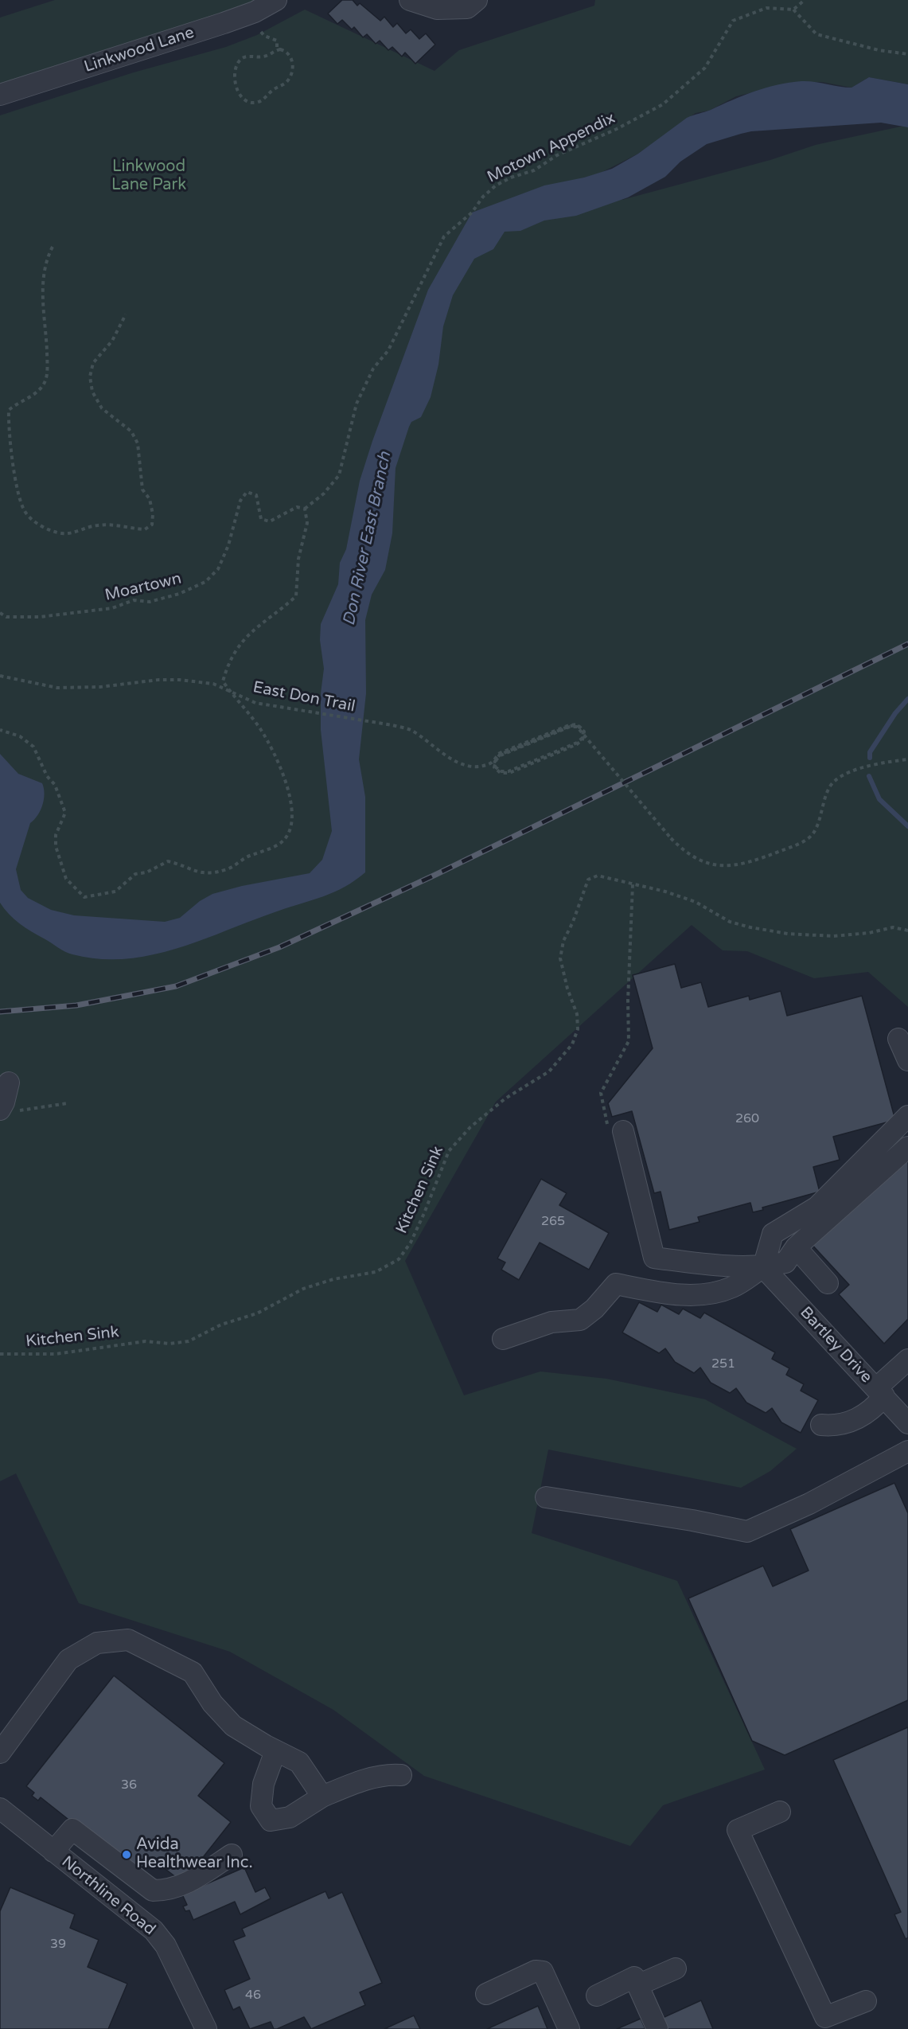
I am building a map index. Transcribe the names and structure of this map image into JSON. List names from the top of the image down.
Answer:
{
  "streets": {
    "street": ["Linkwood Lane", "Bartley Drive", "Northline Road"],
    "path": [
      "Motown Appendix",
      "Moartown",
      "East Don Trail",
      "Kitchen Sink"
    ]
  },
  "crossings": [
    ["Motown Appendix", "Moartown"]
  ],
  "water": ["Don River East Branch"],
  "parks": ["Linkwood Lane Park"],
  "places": ["Avida Healthwear Inc."],
  "house_numbers": [
    "260",
    "265",
    "251",
    "36",
    "39",
    "46"
  ]
}
